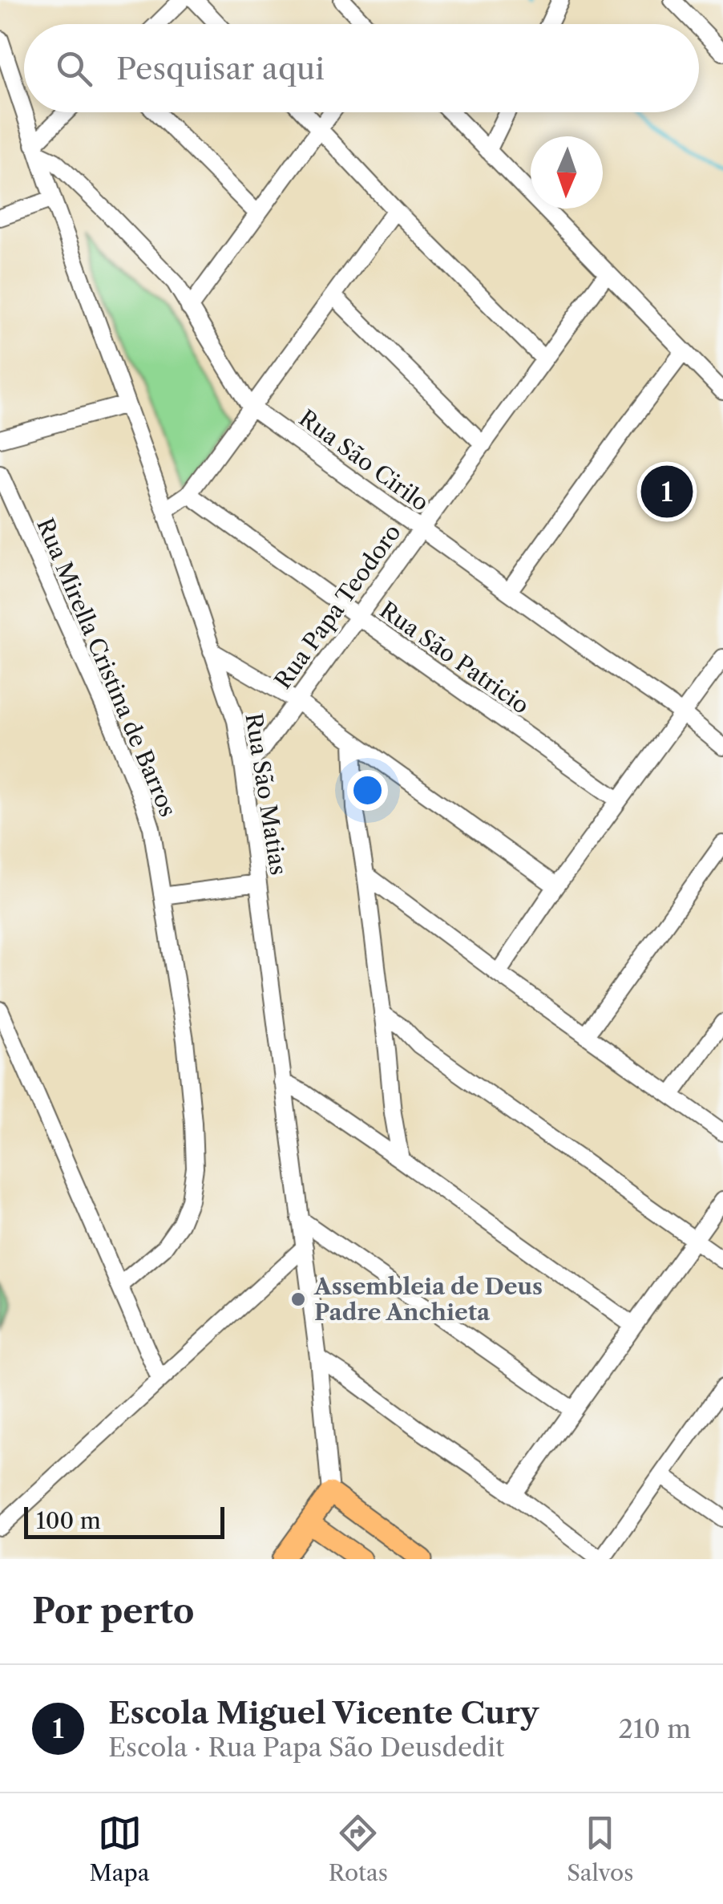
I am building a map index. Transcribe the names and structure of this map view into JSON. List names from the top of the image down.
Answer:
{
  "streets": {
    "street": [
      "Rua São Cirilo",
      "Rua Papa Teodoro",
      "Rua São Patricio",
      "Rua Mirella Cristina de Barros",
      "Rua São Matias"
    ]
  },
  "crossings": [
    ["Rua São Cirilo", "Rua Papa Teodoro"],
    ["Rua São Cirilo", "Rua São Matias"],
    ["Rua Papa Teodoro", "Rua São Patricio"],
    ["Rua Papa Teodoro", "Rua São Matias"]
  ],
  "places": ["Assembleia de Deus Padre Anchieta"],
  "scale_bar": "100 m",
  "north": "bottom",
  "page": {
    "search": "Pesquisar aqui",
    "pins": "1",
    "scale": "100 m",
    "heading": "Por perto",
    "list": [
      {
        "mark": "1",
        "name": "Escola Miguel Vicente Cury",
        "note": "Escola · Rua Papa São Deusdedit",
        "value": "210 m"
      }
    ],
    "nav": ["Mapa", "Rotas", "Salvos"]
  }
}
